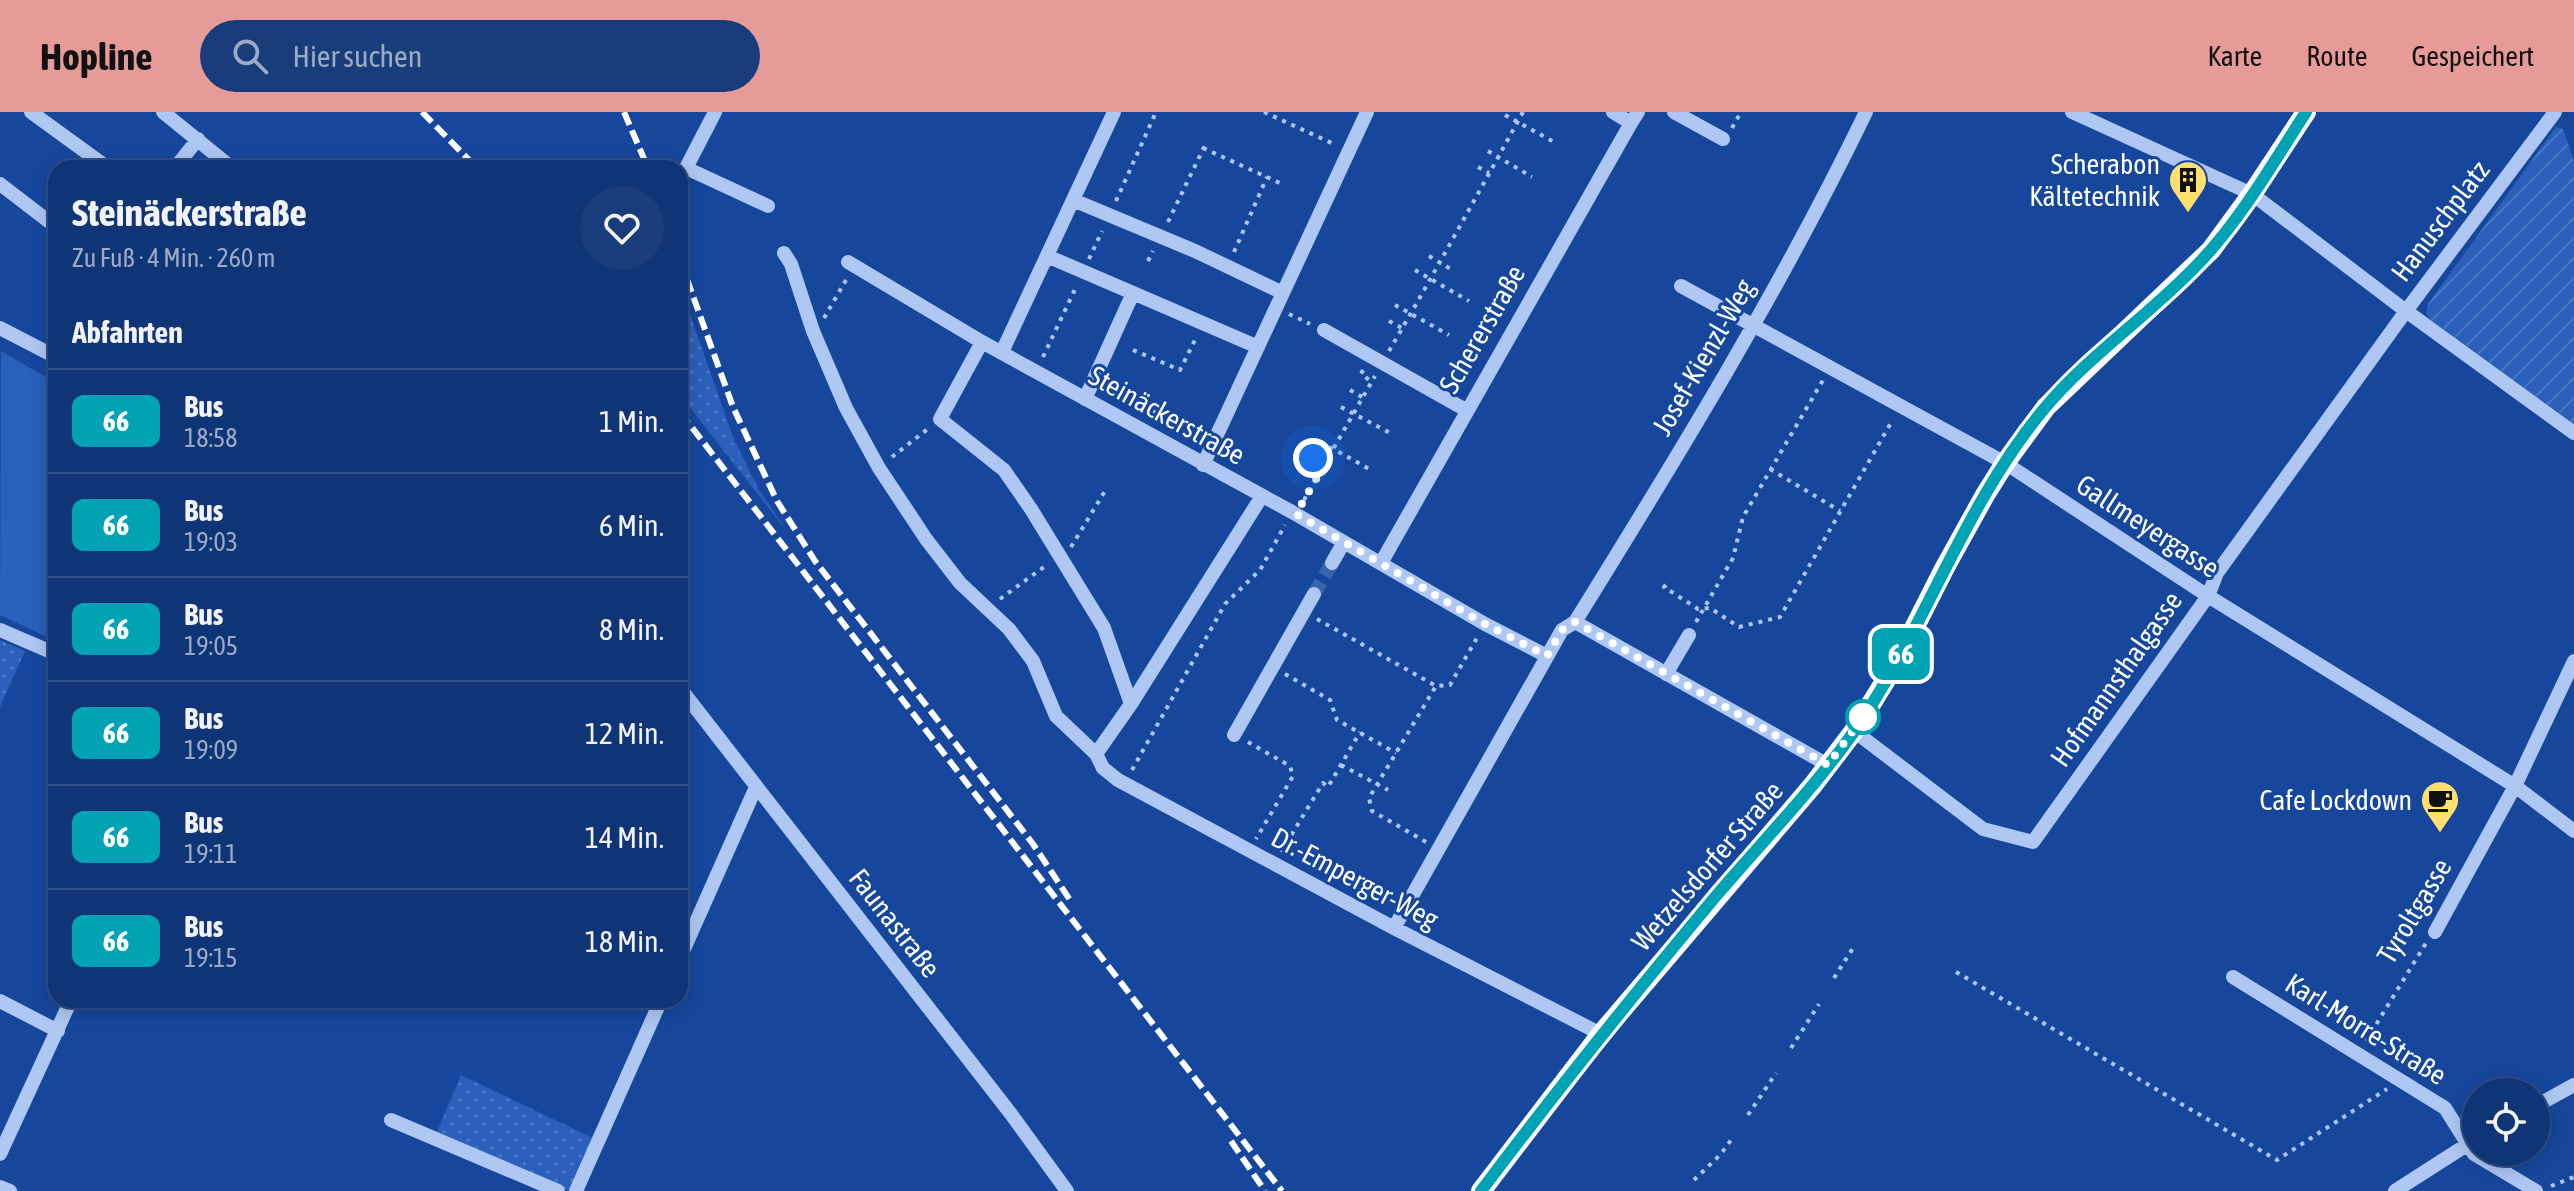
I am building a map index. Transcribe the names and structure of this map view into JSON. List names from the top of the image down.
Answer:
{
  "streets": {
    "main road": ["Wetzelsdorfer Straße"],
    "street": [
      "Hanuschplatz",
      "Schererstraße",
      "Josef-Kienzl-Weg",
      "Steinäckerstraße",
      "Gallmeyergasse",
      "Hofmannsthalgasse",
      "Dr.-Emperger-Weg",
      "Tyroltgasse",
      "Faunastraße",
      "Karl-Morre-Straße"
    ]
  },
  "crossings": [
    ["Hanuschplatz", "Hofmannsthalgasse"],
    ["Schererstraße", "Steinäckerstraße"],
    ["Josef-Kienzl-Weg", "Gallmeyergasse"],
    ["Gallmeyergasse", "Hofmannsthalgasse"],
    ["Gallmeyergasse", "Wetzelsdorfer Straße"],
    ["Gallmeyergasse", "Tyroltgasse"],
    ["Hofmannsthalgasse", "Wetzelsdorfer Straße"],
    ["Wetzelsdorfer Straße", "Dr.-Emperger-Weg"],
    ["Tyroltgasse", "Karl-Morre-Straße"]
  ],
  "places": {
    "building": ["Scherabon Kältetechnik"],
    "cafe": ["Cafe Lockdown"]
  },
  "lines": ["bus line 66"],
  "page": {
    "header": "Hopline",
    "search": "Hier suchen",
    "nav": ["Karte", "Route", "Gespeichert"],
    "on_map": "66",
    "heading": [
      ["Steinäckerstraße", "Zu Fuß · 4 Min. · 260 m"],
      "Abfahrten"
    ],
    "list": [
      {
        "mark": "66",
        "name": "Bus",
        "note": "18:58",
        "value": "1 Min."
      },
      {
        "mark": "66",
        "name": "Bus",
        "note": "19:03",
        "value": "6 Min."
      },
      {
        "mark": "66",
        "name": "Bus",
        "note": "19:05",
        "value": "8 Min."
      },
      {
        "mark": "66",
        "name": "Bus",
        "note": "19:09",
        "value": "12 Min."
      },
      {
        "mark": "66",
        "name": "Bus",
        "note": "19:11",
        "value": "14 Min."
      },
      {
        "mark": "66",
        "name": "Bus",
        "note": "19:15",
        "value": "18 Min."
      }
    ]
  }
}
